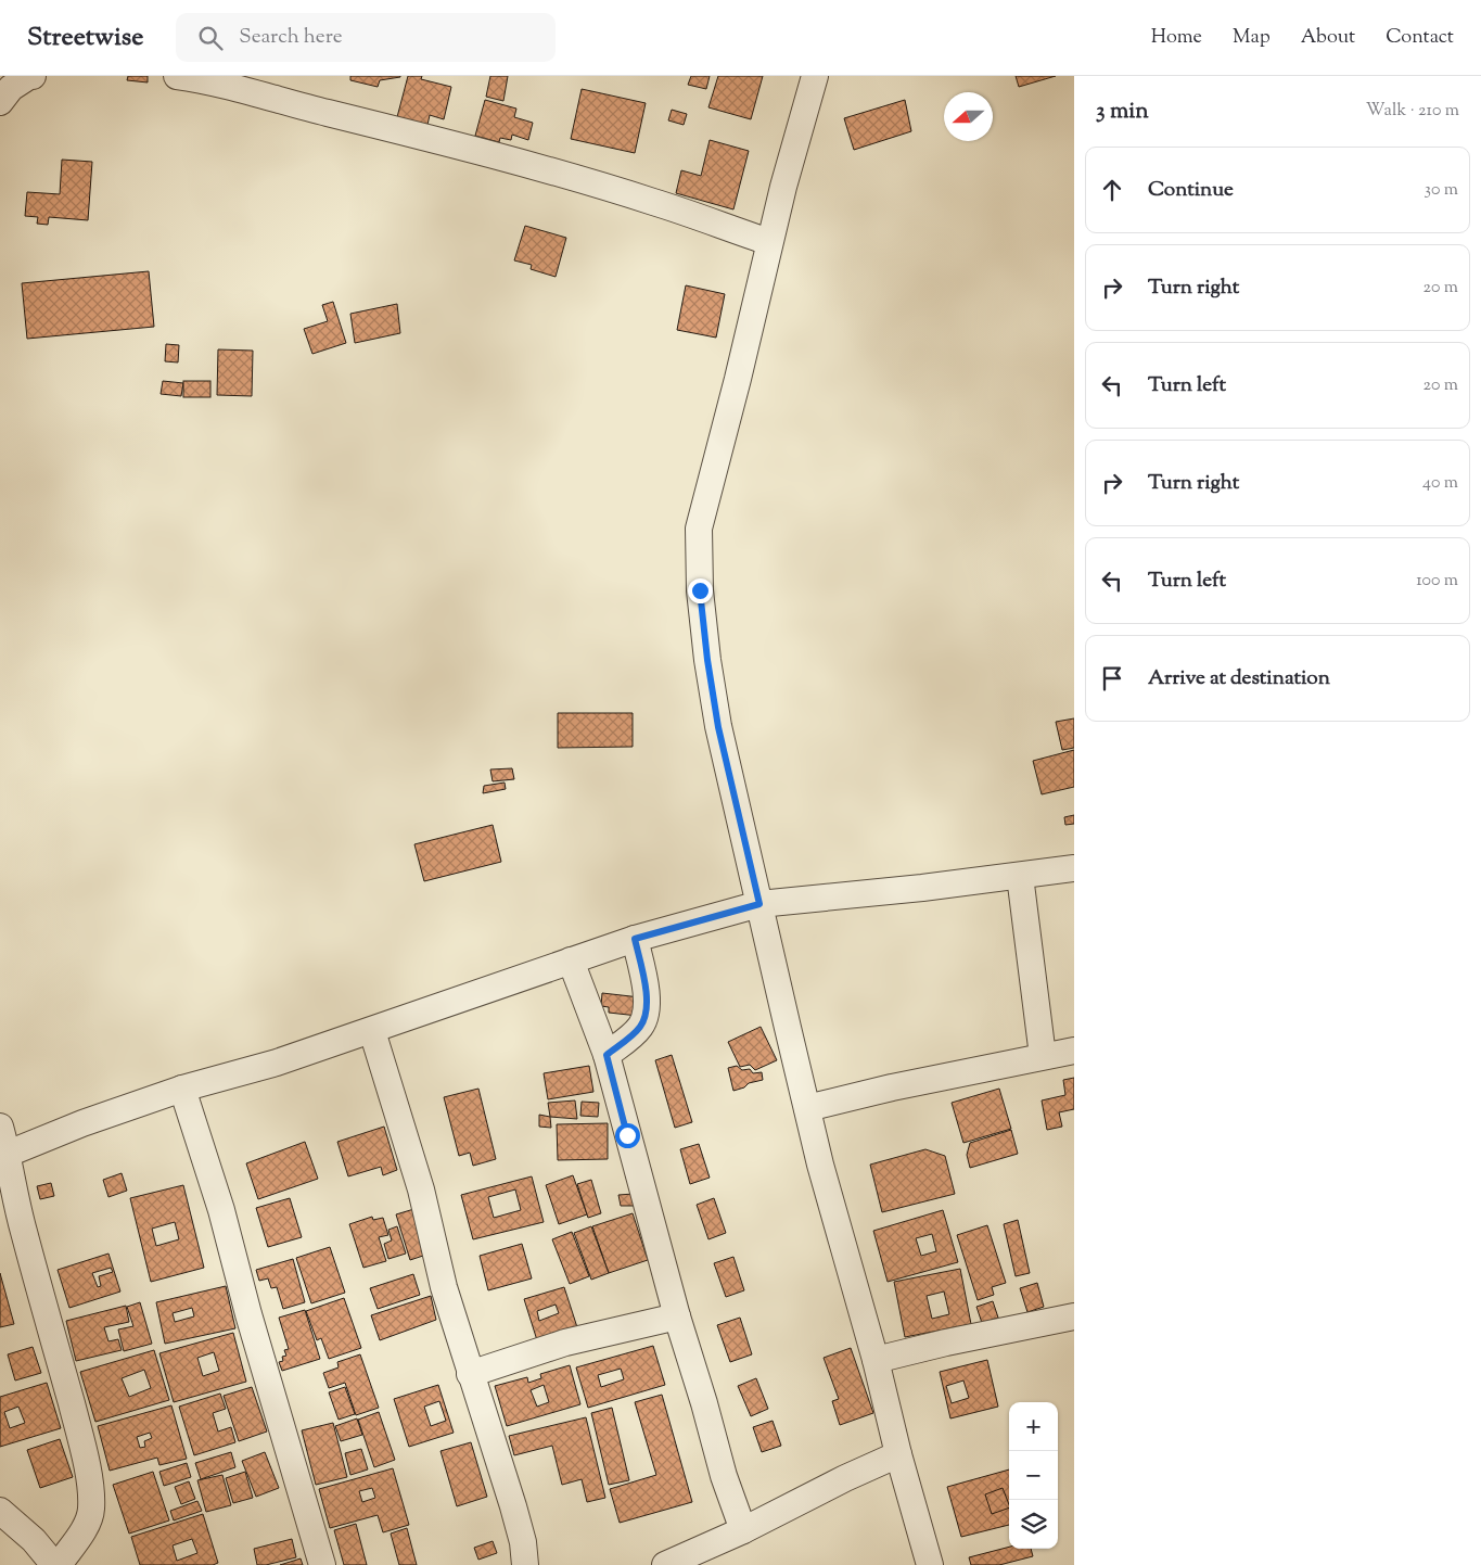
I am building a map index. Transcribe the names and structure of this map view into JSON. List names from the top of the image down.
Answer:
{
  "north": "left",
  "page": {
    "header": "Streetwise",
    "search": "Search here",
    "nav": [
      "Home",
      "Map",
      "About",
      "Contact"
    ],
    "heading": ["3 min", "Walk · 210 m"],
    "list": [
      ["Continue", "30 m"],
      ["Turn right", "20 m"],
      ["Turn left", "20 m"],
      ["Turn right", "40 m"],
      ["Turn left", "100 m"],
      "Arrive at destination"
    ],
    "map_buttons": ["+", "−"]
  }
}
